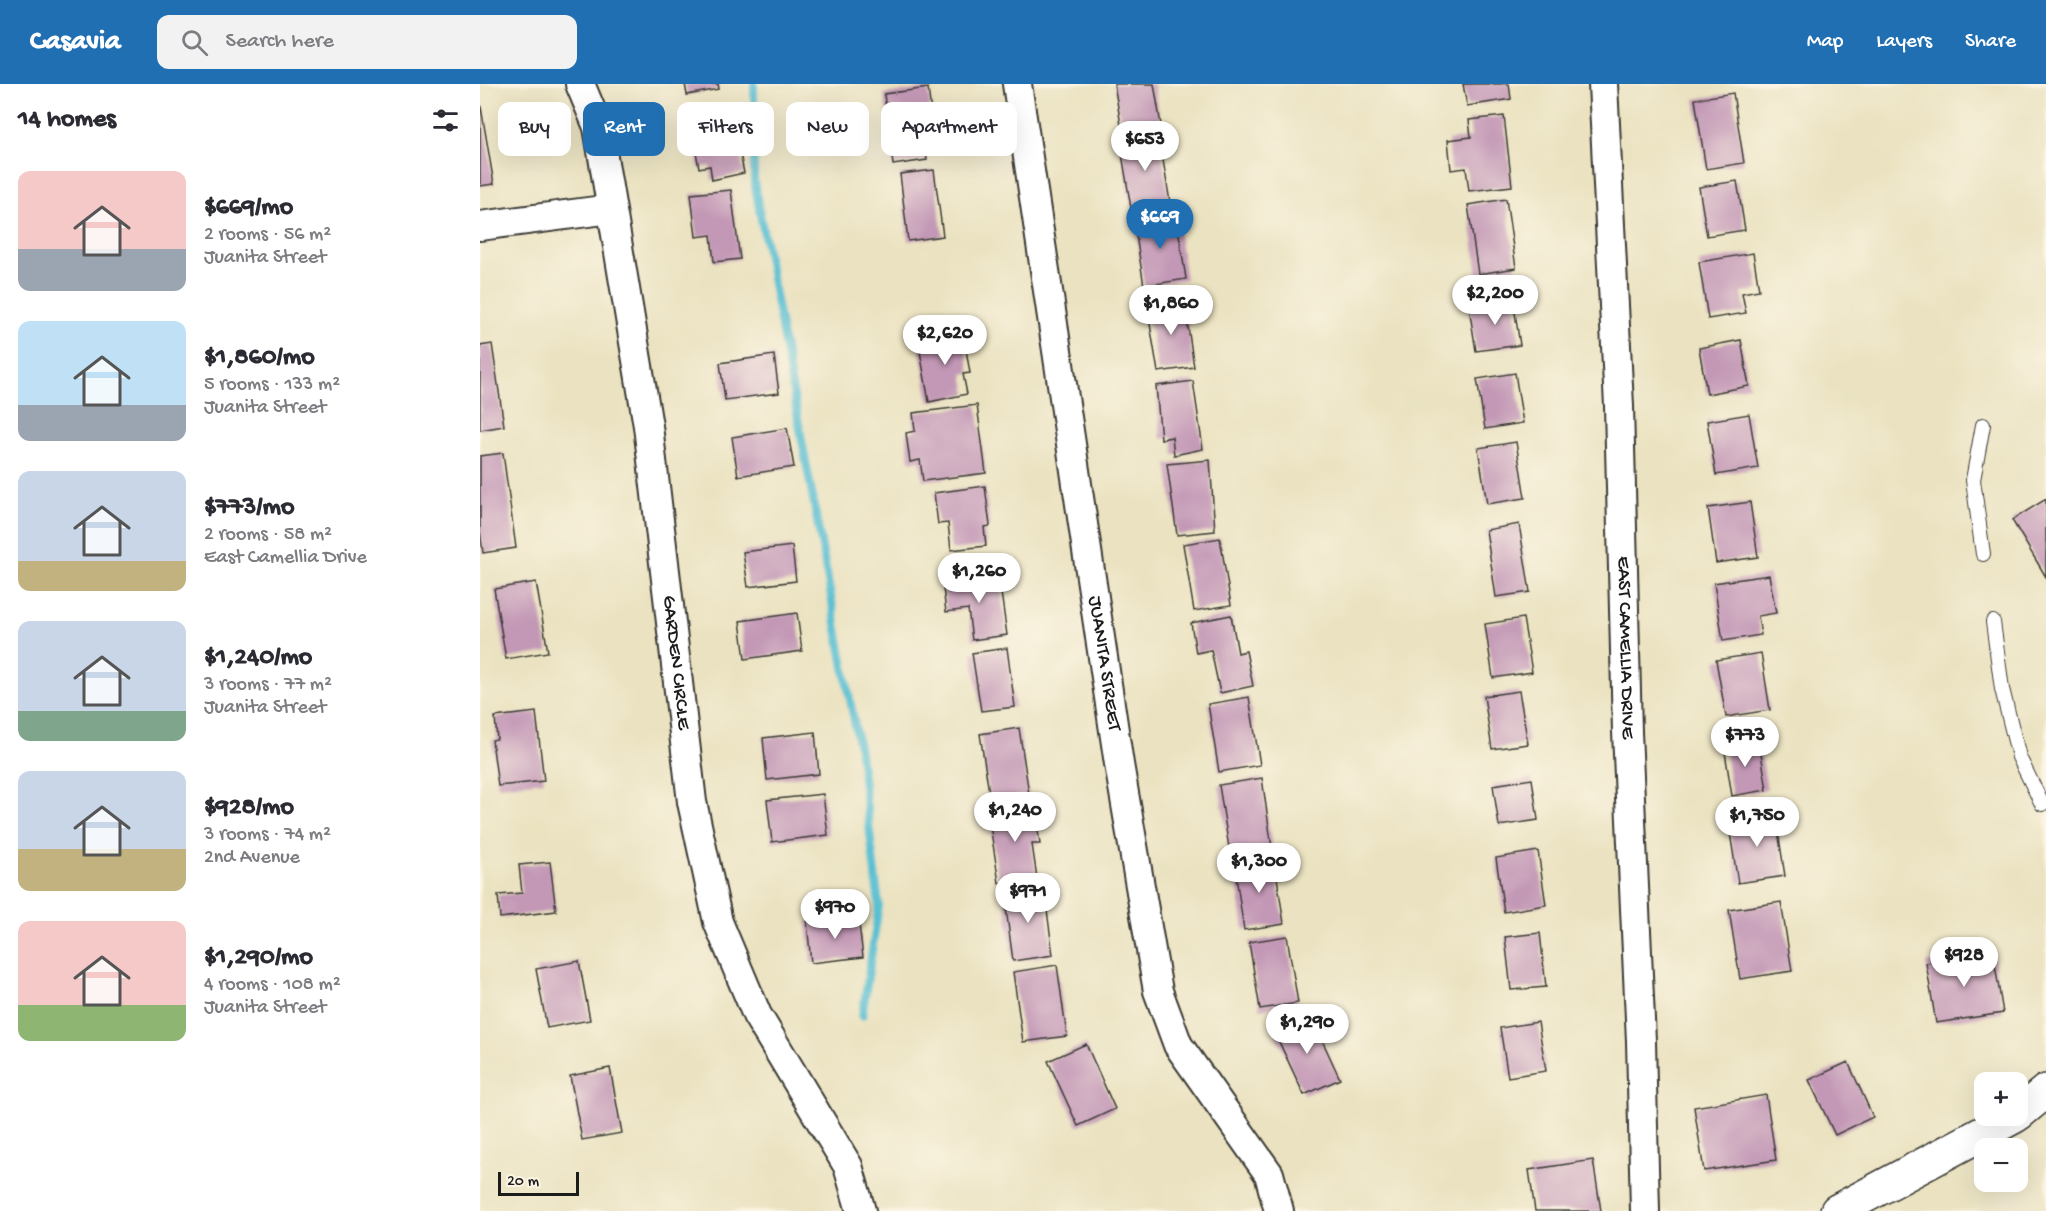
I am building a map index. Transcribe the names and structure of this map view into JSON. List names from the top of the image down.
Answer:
{
  "streets": {
    "street": ["EAST CAMELLIA DRIVE", "GARDEN CIRCLE", "JUANITA STREET"]
  },
  "scale_bar": "20 m",
  "page": {
    "header": "Casavia",
    "search": "Search here",
    "nav": ["Map", "Layers", "Share"],
    "heading": "14 homes",
    "chip": [
      "Buy",
      "Rent",
      "Filters",
      "New",
      "Apartment"
    ],
    "price": [
      "$653",
      "$669",
      "$2,200",
      "$1,860",
      "$2,620",
      "$1,260",
      "$773",
      "$1,240",
      "$1,750",
      "$1,300",
      "$971",
      "$970",
      "$928",
      "$1,290"
    ],
    "list": [
      {
        "name": "$669/mo",
        "note": "2 rooms · 56 m² · Juanita Street"
      },
      {
        "name": "$1,860/mo",
        "note": "5 rooms · 133 m² · Juanita Street"
      },
      {
        "name": "$773/mo",
        "note": "2 rooms · 58 m² · East Camellia Drive"
      },
      {
        "name": "$1,240/mo",
        "note": "3 rooms · 77 m² · Juanita Street"
      },
      {
        "name": "$928/mo",
        "note": "3 rooms · 74 m² · 2nd Avenue"
      },
      {
        "name": "$1,290/mo",
        "note": "4 rooms · 108 m² · Juanita Street"
      }
    ],
    "map_buttons": ["+", "−"],
    "scale": "20 m"
  }
}
